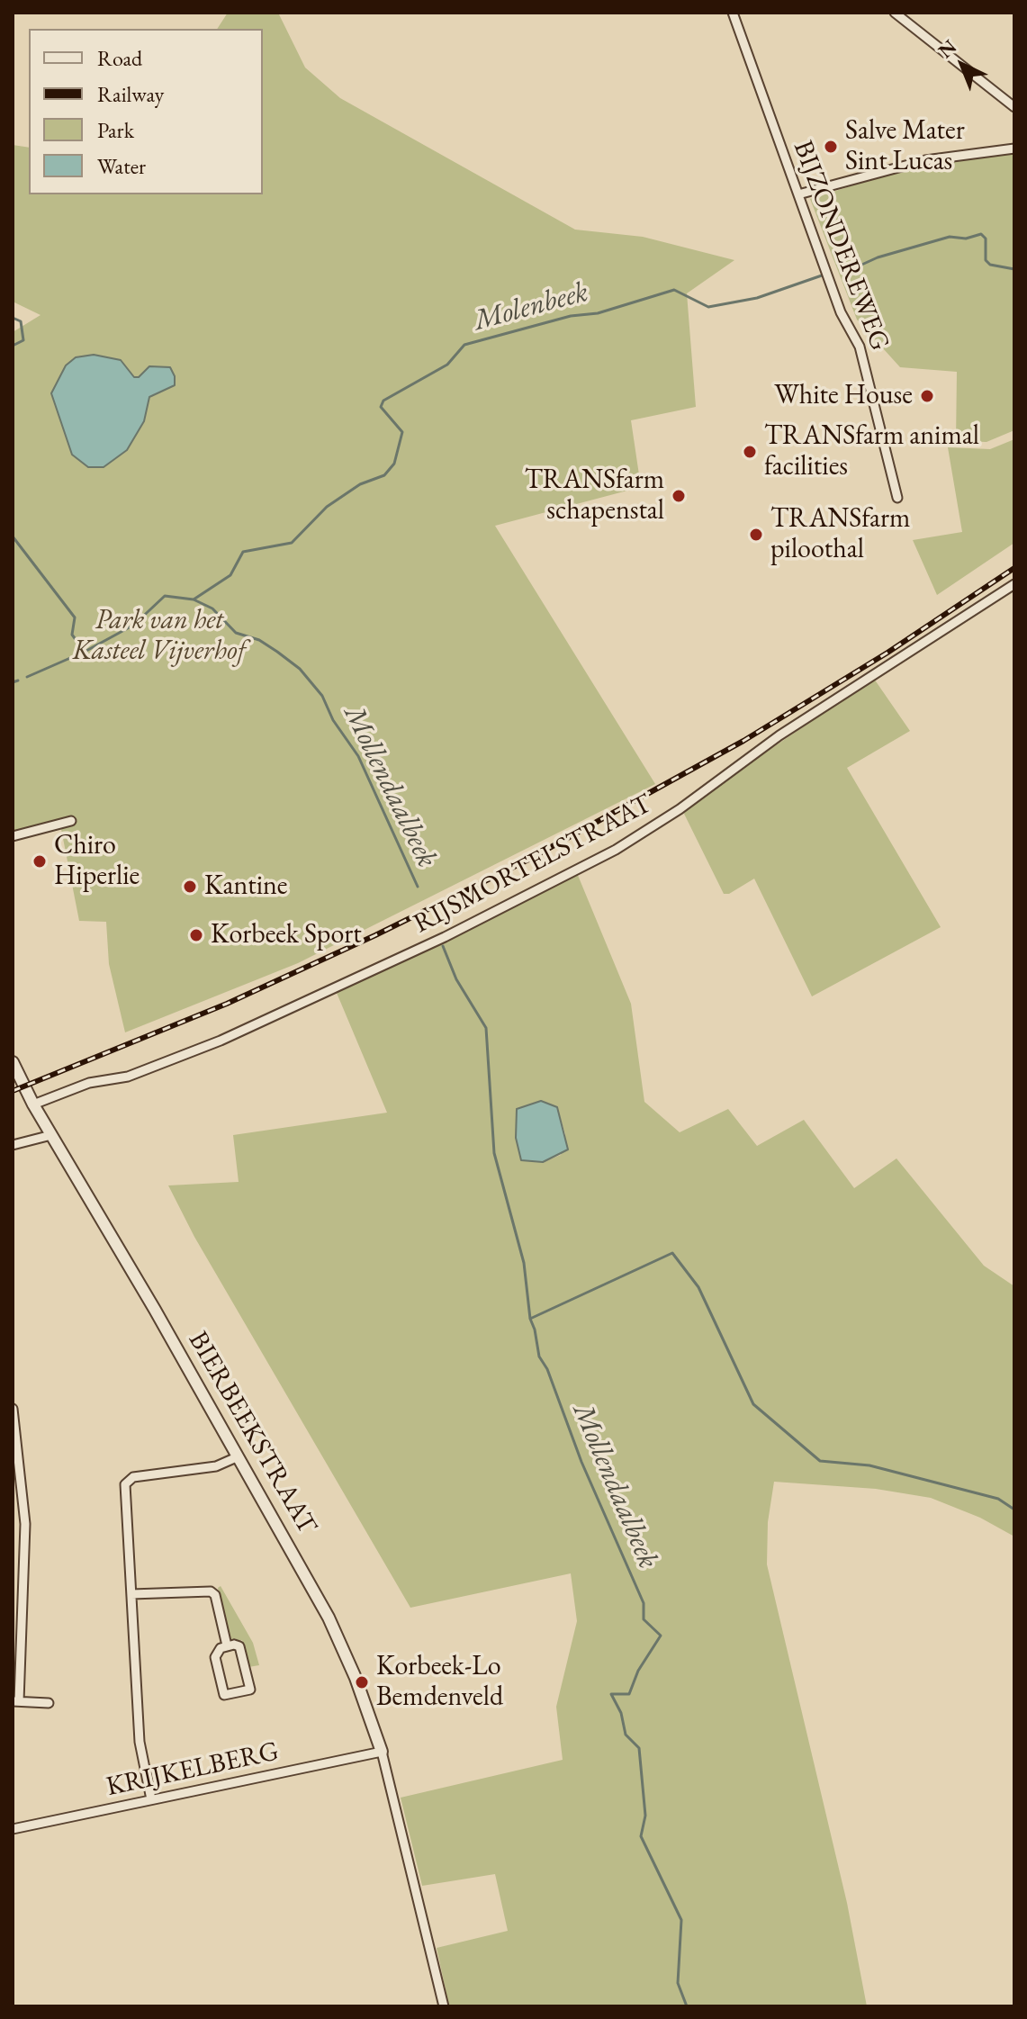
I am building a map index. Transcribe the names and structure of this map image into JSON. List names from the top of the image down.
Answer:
{
  "streets": {
    "street": [
      "BIJZONDEREWEG",
      "RIJSMORTELSTRAAT",
      "BIERBEEKSTRAAT",
      "KRIJKELBERG"
    ]
  },
  "crossings": [
    ["RIJSMORTELSTRAAT", "BIERBEEKSTRAAT"],
    ["BIERBEEKSTRAAT", "KRIJKELBERG"]
  ],
  "water": ["Molenbeek", "Mollendaalbeek"],
  "parks": ["Park van het Kasteel Vijverhof"],
  "places": [
    "Salve Mater Sint Lucas",
    "White House",
    "TRANSfarm animal facilities",
    "TRANSfarm schapenstal",
    "TRANSfarm piloothal",
    "Chiro Hiperlie",
    "Kantine",
    "Korbeek Sport",
    "Korbeek-Lo Bemdenveld"
  ],
  "legend": [
    "Road",
    "Railway",
    "Park",
    "Water"
  ],
  "north": "top left"
}
